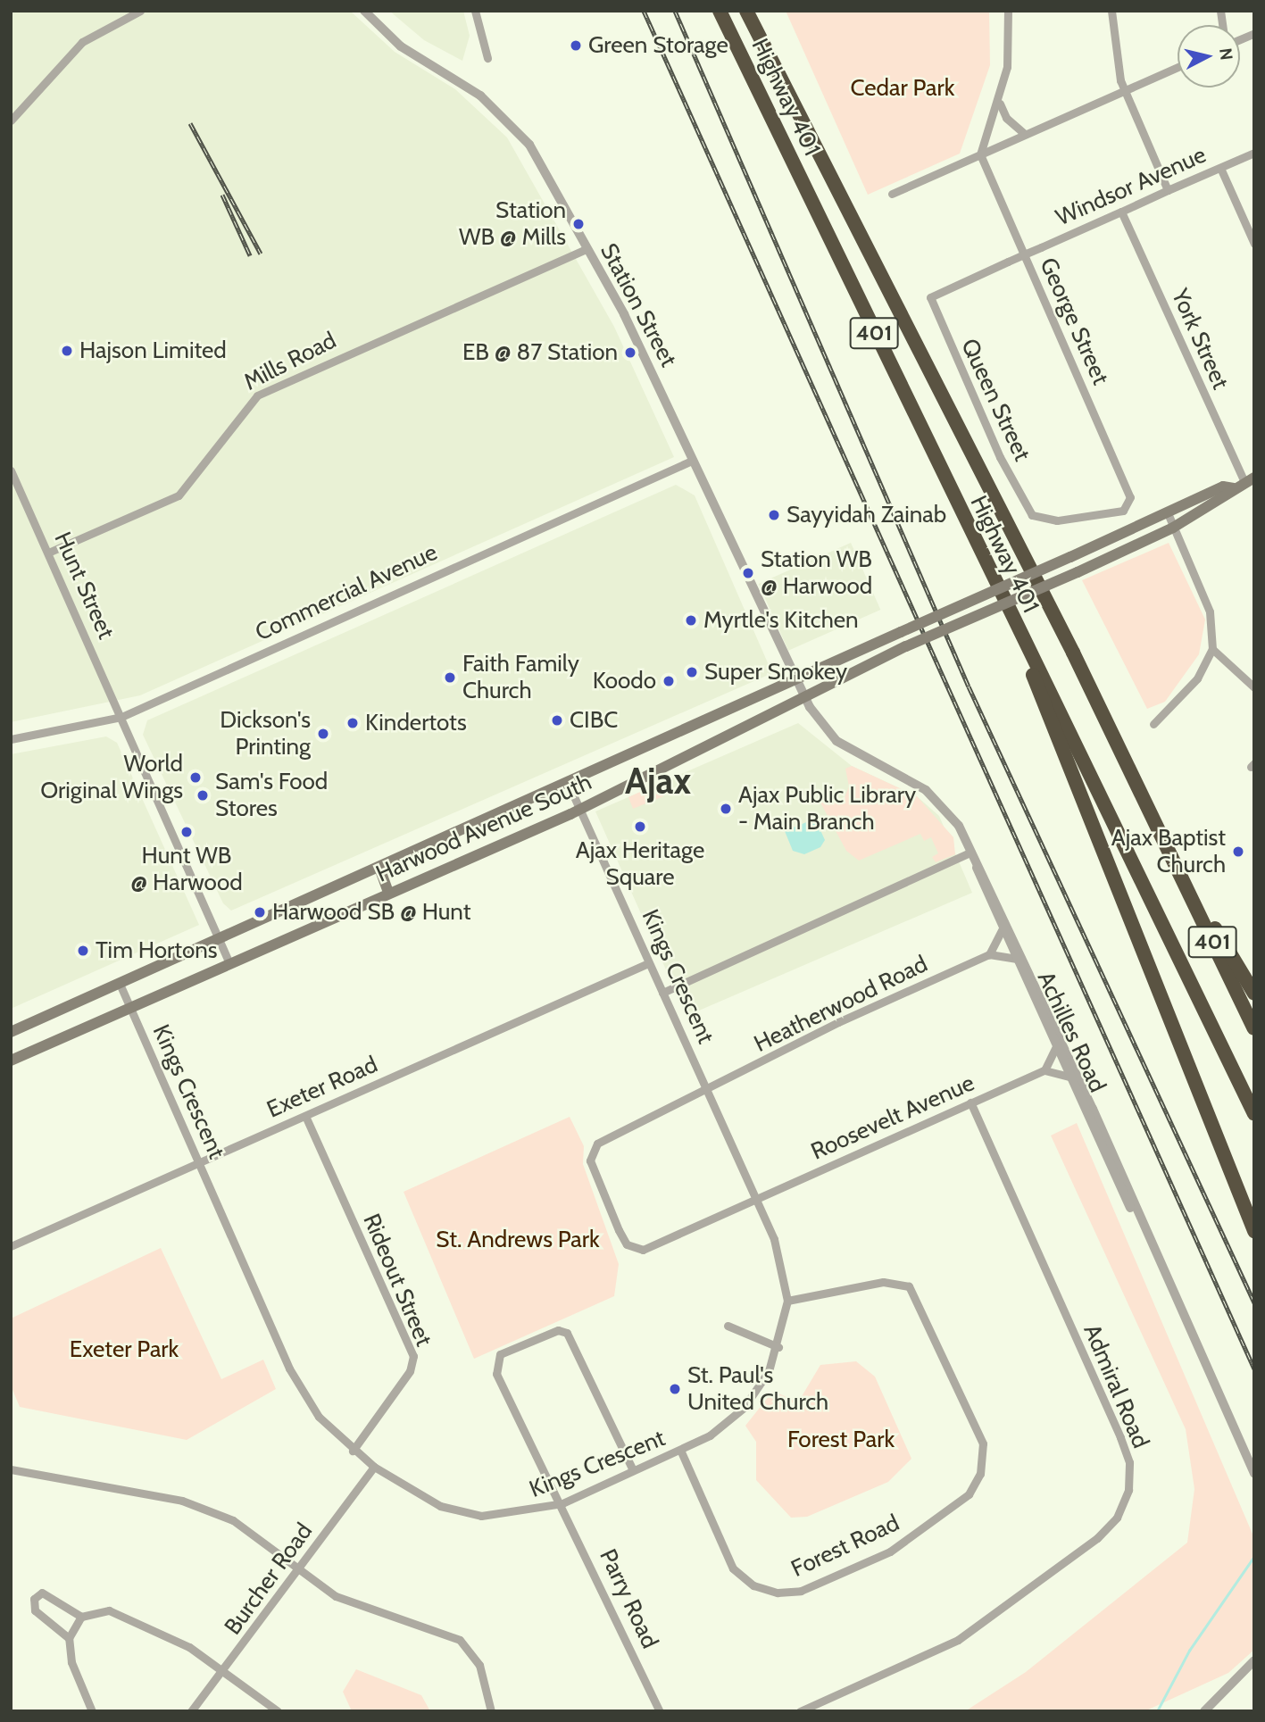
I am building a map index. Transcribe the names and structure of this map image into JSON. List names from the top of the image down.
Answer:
{
  "streets": {
    "highway": ["Highway 401", "401"],
    "main road": ["Harwood Avenue South"],
    "street": [
      "Windsor Avenue",
      "Station Street",
      "George Street",
      "York Street",
      "Mills Road",
      "Queen Street",
      "Hunt Street",
      "Commercial Avenue",
      "Kings Crescent",
      "Heatherwood Road",
      "Achilles Road",
      "Exeter Road",
      "Roosevelt Avenue",
      "Rideout Street",
      "Admiral Road",
      "Forest Road",
      "Burcher Road",
      "Parry Road"
    ]
  },
  "crossings": [
    ["Windsor Avenue", "George Street"],
    ["Windsor Avenue", "York Street"],
    ["Windsor Avenue", "Queen Street"],
    ["Station Street", "Mills Road"],
    ["Station Street", "Commercial Avenue"],
    ["Station Street", "Harwood Avenue South"],
    ["Station Street", "Achilles Road"],
    ["George Street", "Queen Street"],
    ["York Street", "Harwood Avenue South"],
    ["Mills Road", "Hunt Street"],
    ["Hunt Street", "Commercial Avenue"],
    ["Hunt Street", "Harwood Avenue South"],
    ["Harwood Avenue South", "Kings Crescent"],
    ["Harwood Avenue South", "Achilles Road"],
    ["Kings Crescent", "Heatherwood Road"],
    ["Kings Crescent", "Exeter Road"],
    ["Kings Crescent", "Roosevelt Avenue"],
    ["Kings Crescent", "Rideout Street"],
    ["Kings Crescent", "Forest Road"],
    ["Kings Crescent", "Burcher Road"],
    ["Kings Crescent", "Parry Road"],
    ["Heatherwood Road", "Roosevelt Avenue"],
    ["Exeter Road", "Rideout Street"],
    ["Roosevelt Avenue", "Admiral Road"]
  ],
  "districts": ["Ajax"],
  "parks": [
    "Cedar Park",
    "St. Andrews Park",
    "Exeter Park",
    "Forest Park"
  ],
  "places": [
    "Green Storage",
    "Station WB @ Mills",
    "Hajson Limited",
    "EB @ 87 Station",
    "Sayyidah Zainab",
    "Station WB @ Harwood",
    "Myrtle's Kitchen",
    "Super Smokey",
    "Faith Family Church",
    "Koodo",
    "CIBC",
    "Kindertots",
    "Dickson's Printing",
    "World Original Wings",
    "Sam's Food Stores",
    "Ajax Public Library - Main Branch",
    "Ajax Heritage Square",
    "Hunt WB @ Harwood",
    "Ajax Baptist Church",
    "Harwood SB @ Hunt",
    "Tim Hortons",
    "St. Paul's United Church"
  ],
  "north": "right"
}
